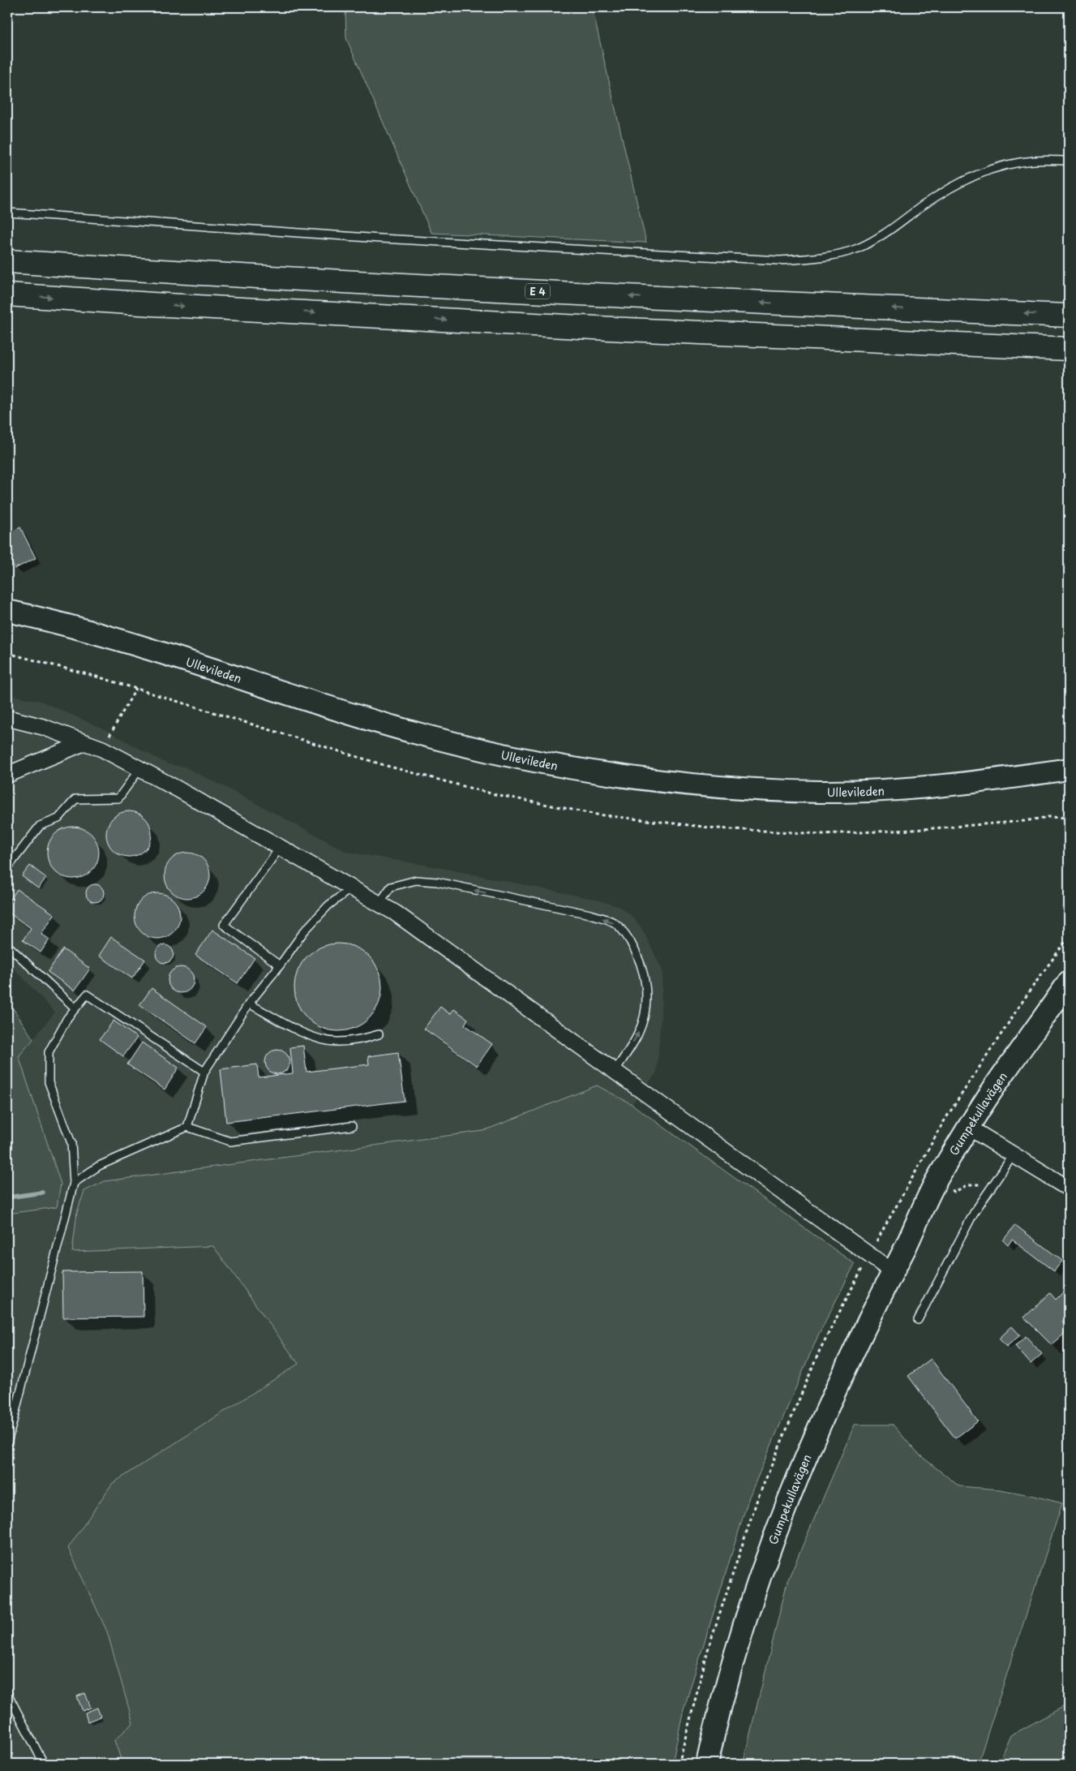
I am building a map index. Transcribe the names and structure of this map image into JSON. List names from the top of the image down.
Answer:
{
  "streets": {
    "highway": ["E 4"],
    "main road": ["Ullevileden", "Gumpekullavägen"]
  }
}
